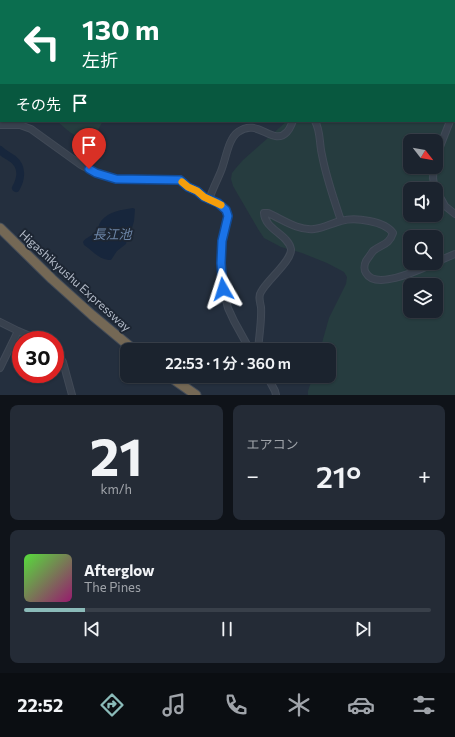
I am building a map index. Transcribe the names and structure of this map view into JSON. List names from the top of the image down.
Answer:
{
  "streets": {
    "highway": ["Higashikyushu Expressway"]
  },
  "water": ["長江池"],
  "north": "bottom right",
  "page": {
    "turn": ["130 m", "左折"],
    "then": "その先",
    "limit": "30",
    "trip": "22:53 · 1 分 · 360 m",
    "tile": [
      ["21", "km/h"],
      "エアコン"
    ],
    "heat": ["−", "21°", "+"],
    "song": ["Afterglow", "The Pines"],
    "tabs": "22:52"
  }
}
